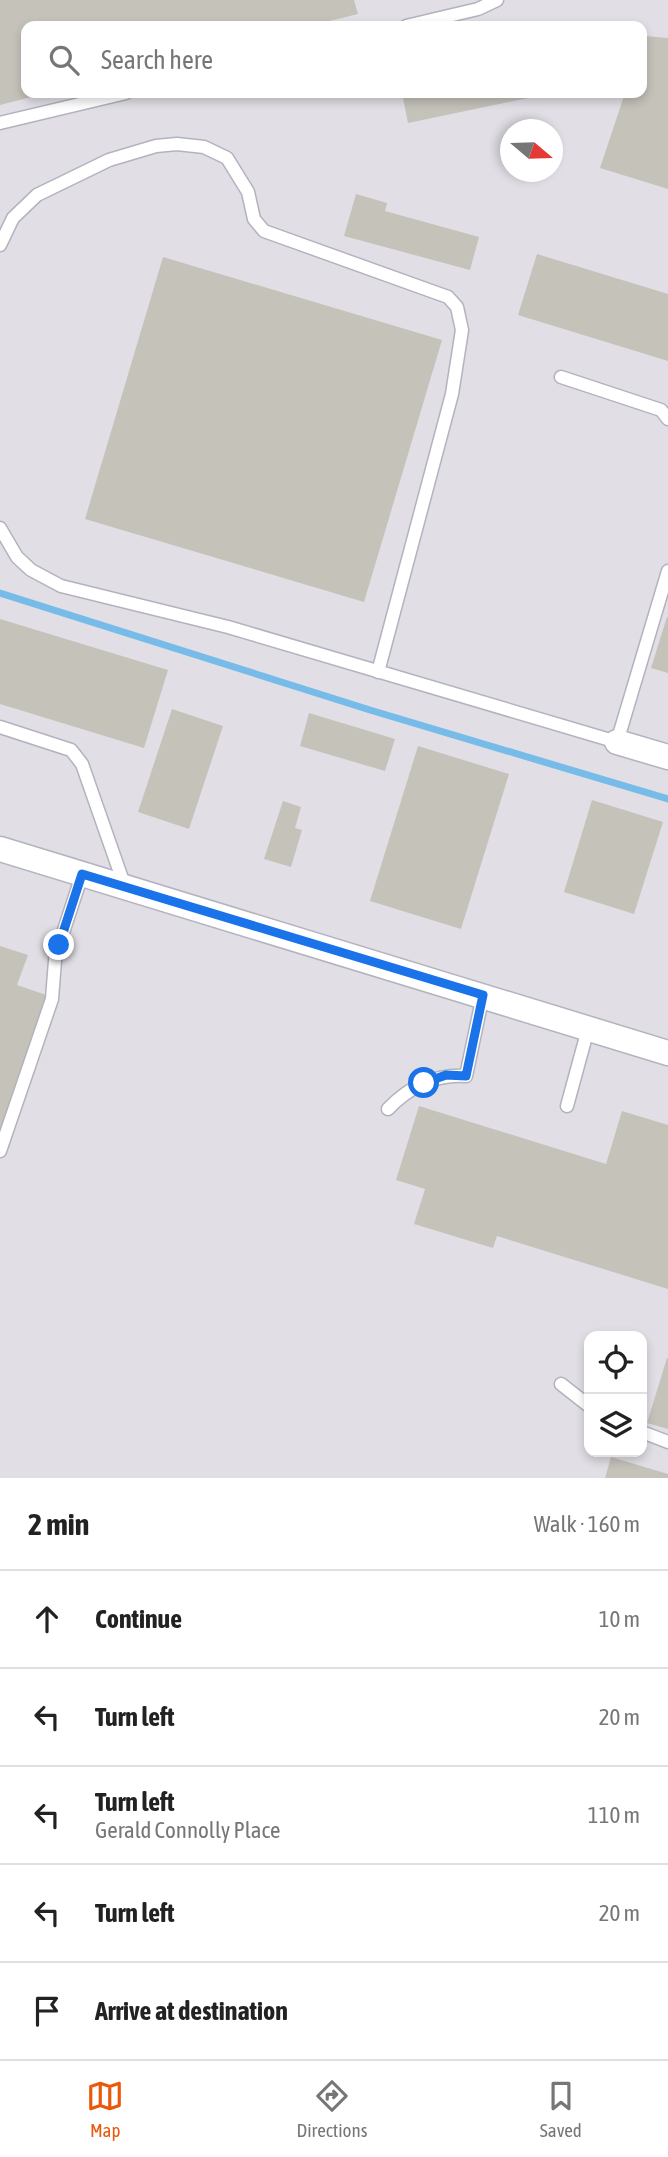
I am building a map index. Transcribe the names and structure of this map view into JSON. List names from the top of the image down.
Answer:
{
  "north": "right",
  "page": {
    "search": "Search here",
    "heading": ["2 min", "Walk · 160 m"],
    "list": [
      ["Continue", "10 m"],
      ["Turn left", "20 m"],
      ["Turn left", "Gerald Connolly Place", "110 m"],
      ["Turn left", "20 m"],
      "Arrive at destination"
    ],
    "nav": ["Map", "Directions", "Saved"]
  }
}
